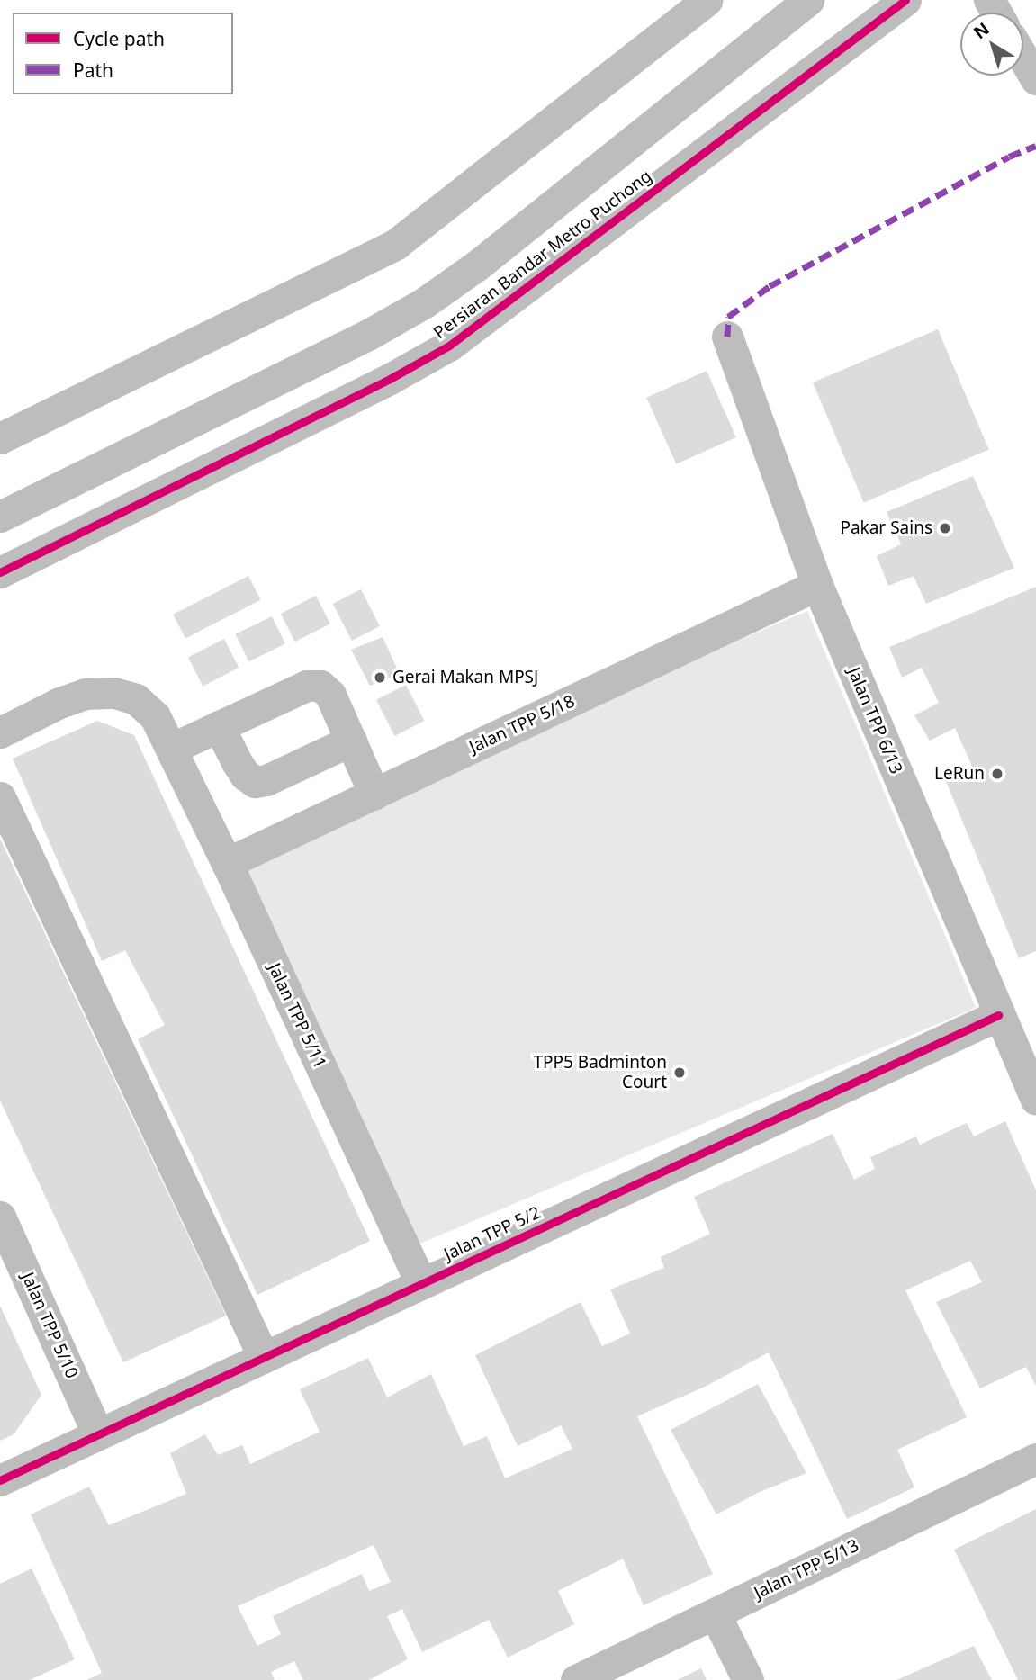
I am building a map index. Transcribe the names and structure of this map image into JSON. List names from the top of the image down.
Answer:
{
  "streets": {
    "street": [
      "Persiaran Bandar Metro Puchong",
      "Jalan TPP 6/13",
      "Jalan TPP 5/18",
      "Jalan TPP 5/11",
      "Jalan TPP 5/2",
      "Jalan TPP 5/10",
      "Jalan TPP 5/13"
    ]
  },
  "crossings": [
    ["Jalan TPP 6/13", "Jalan TPP 5/18"],
    ["Jalan TPP 6/13", "Jalan TPP 5/2"],
    ["Jalan TPP 5/18", "Jalan TPP 5/11"],
    ["Jalan TPP 5/11", "Jalan TPP 5/2"],
    ["Jalan TPP 5/2", "Jalan TPP 5/10"]
  ],
  "places": [
    "Pakar Sains",
    "Gerai Makan MPSJ",
    "LeRun",
    "TPP5 Badminton Court"
  ],
  "legend": ["Cycle path", "Path"],
  "north": "top left"
}
